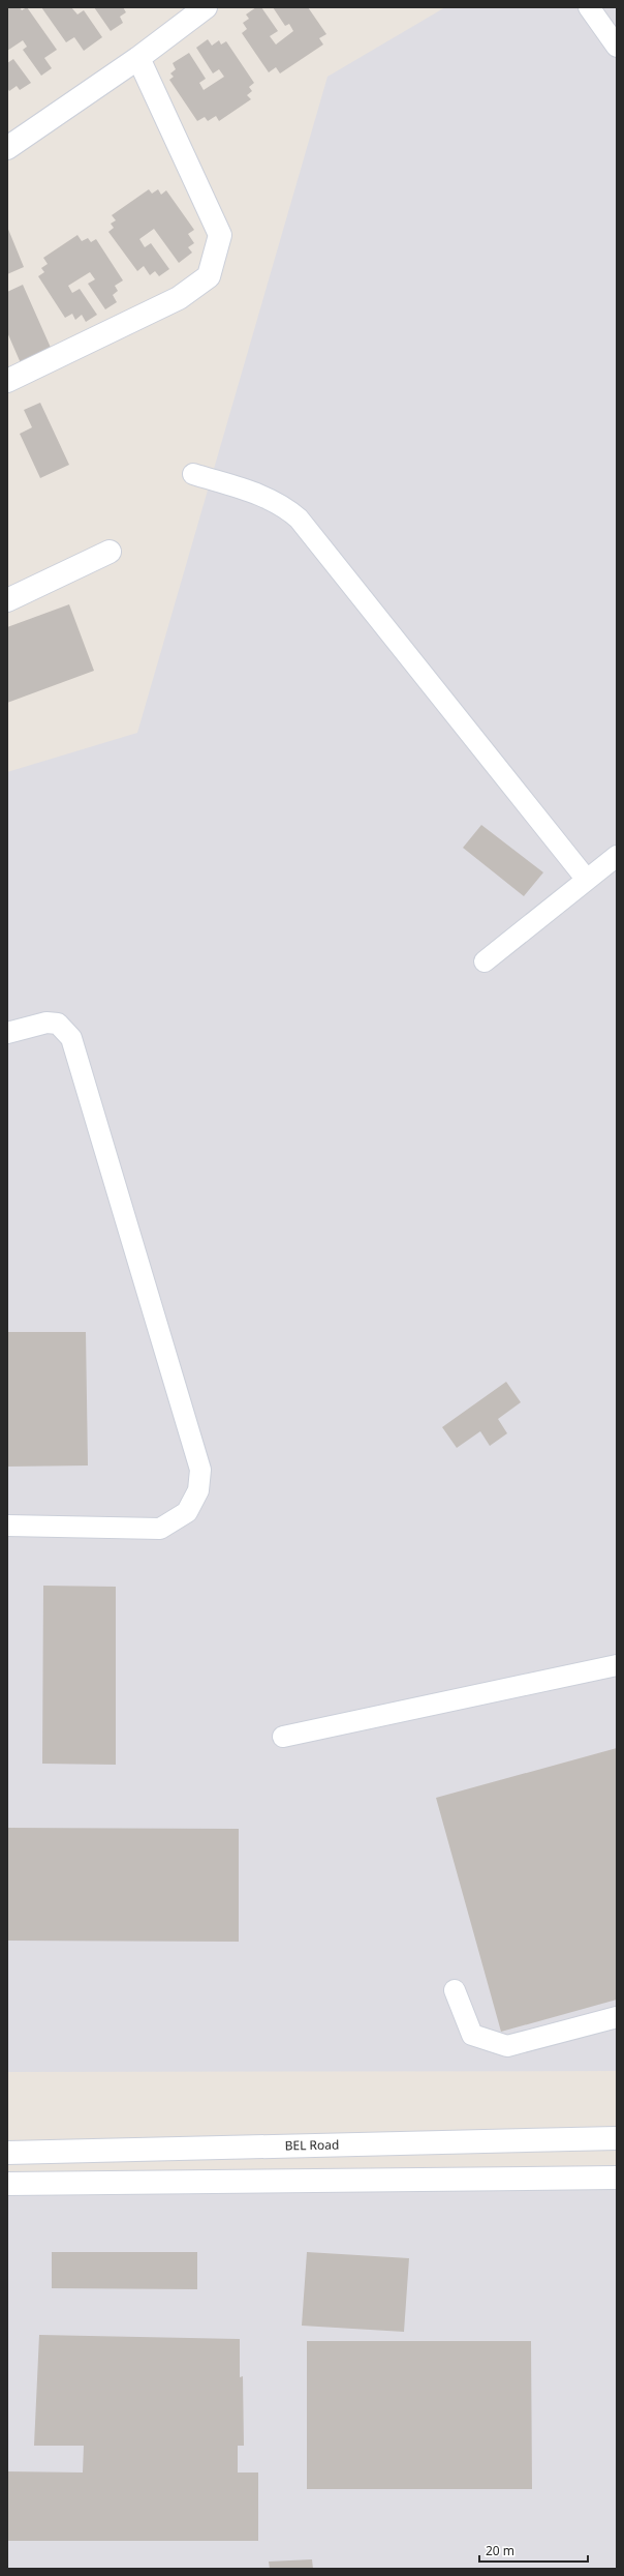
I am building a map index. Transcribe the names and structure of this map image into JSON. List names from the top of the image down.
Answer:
{
  "streets": {
    "street": ["BEL Road"]
  },
  "scale_bar": "20 m"
}
